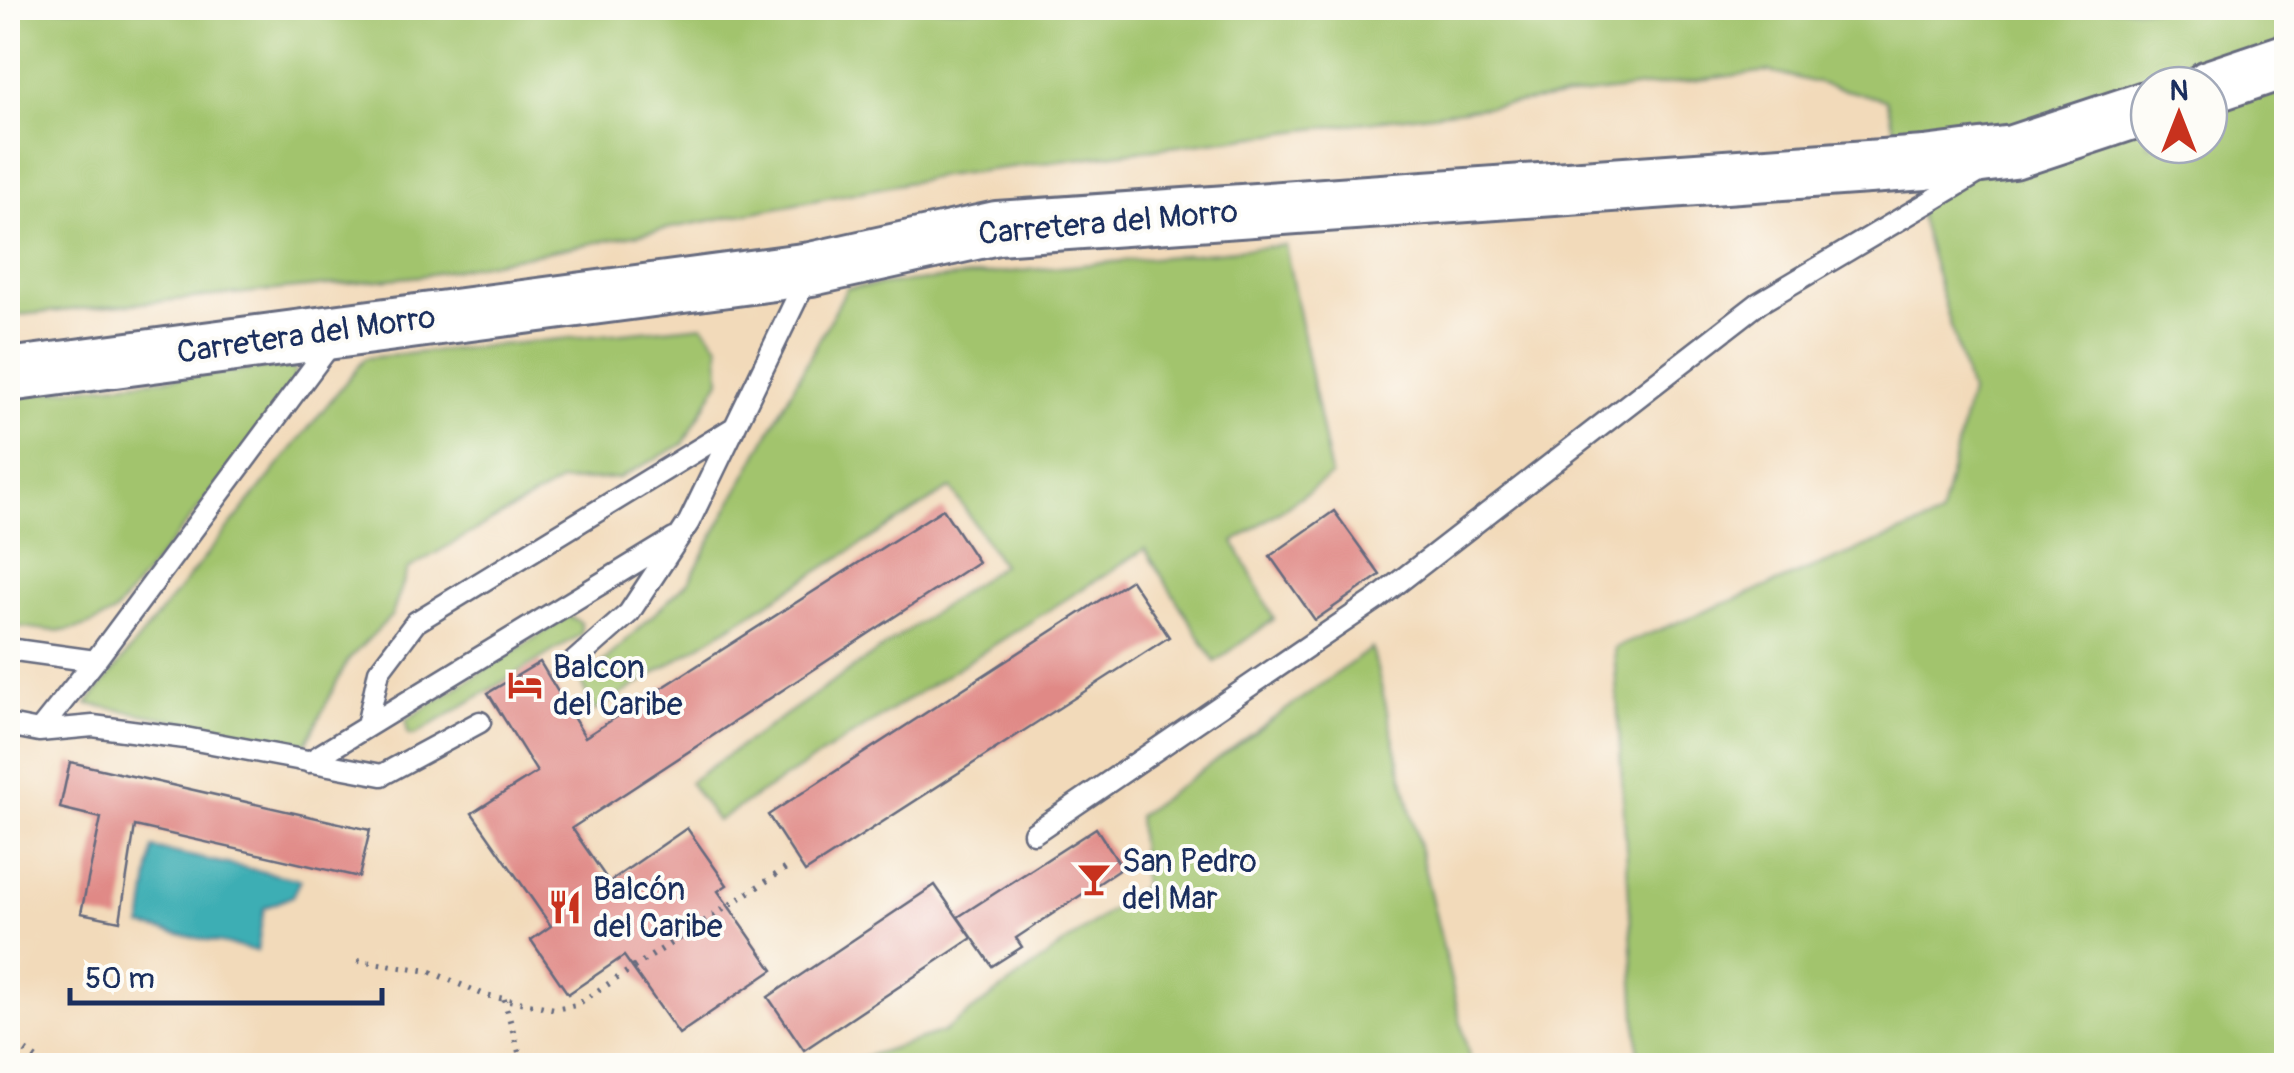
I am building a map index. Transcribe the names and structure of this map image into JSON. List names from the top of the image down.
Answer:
{
  "streets": {
    "main road": ["Carretera del Morro"]
  },
  "places": {
    "hotel": ["Balcon del Caribe"],
    "bar": ["San Pedro del Mar"],
    "restaurant": ["Balcón del Caribe"]
  },
  "scale_bar": "50 m",
  "north": "top"
}
